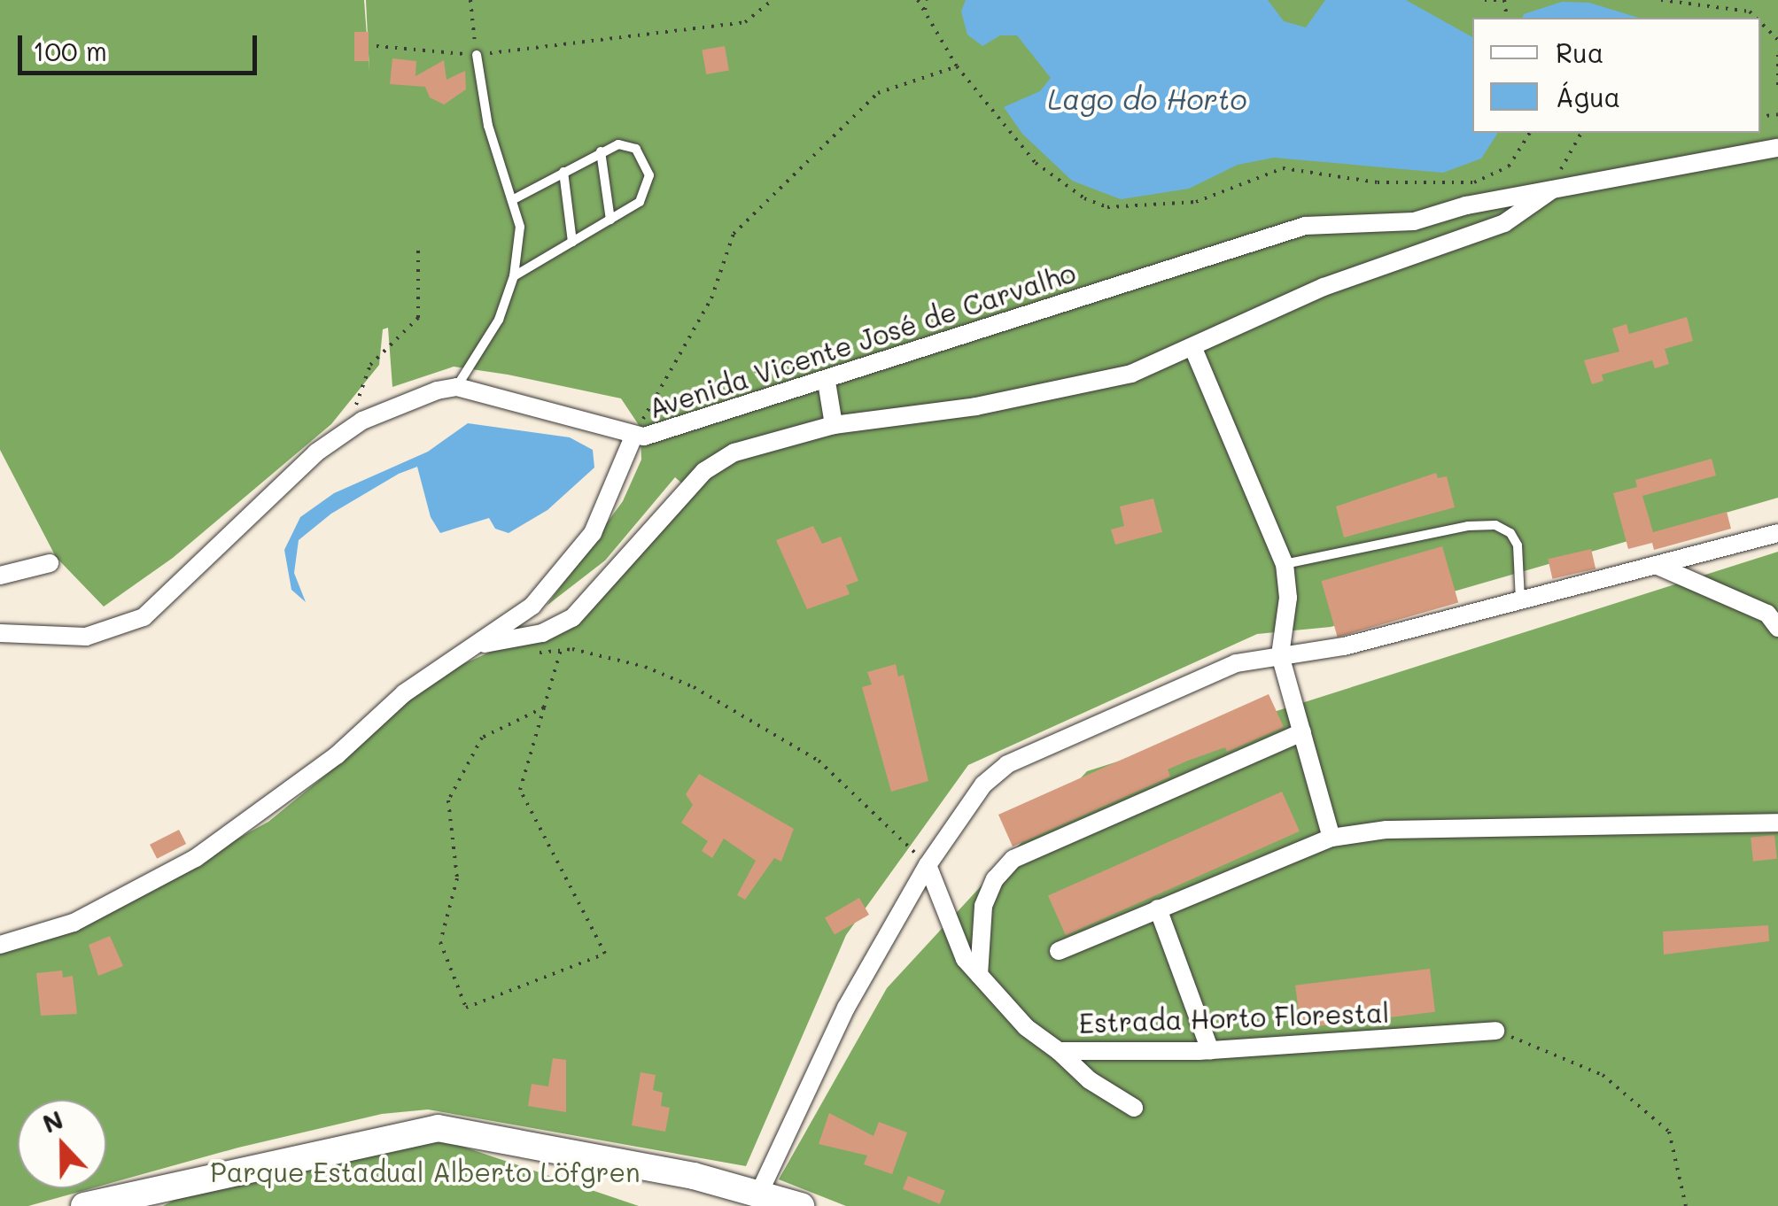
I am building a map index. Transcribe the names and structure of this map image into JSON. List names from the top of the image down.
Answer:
{
  "streets": {
    "street": ["Avenida Vicente José de Carvalho", "Estrada Horto Florestal"]
  },
  "water": ["Lago do Horto"],
  "parks": ["Parque Estadual Alberto Löfgren"],
  "legend": ["Rua", "Água"],
  "scale_bar": "100 m",
  "north": "top"
}
